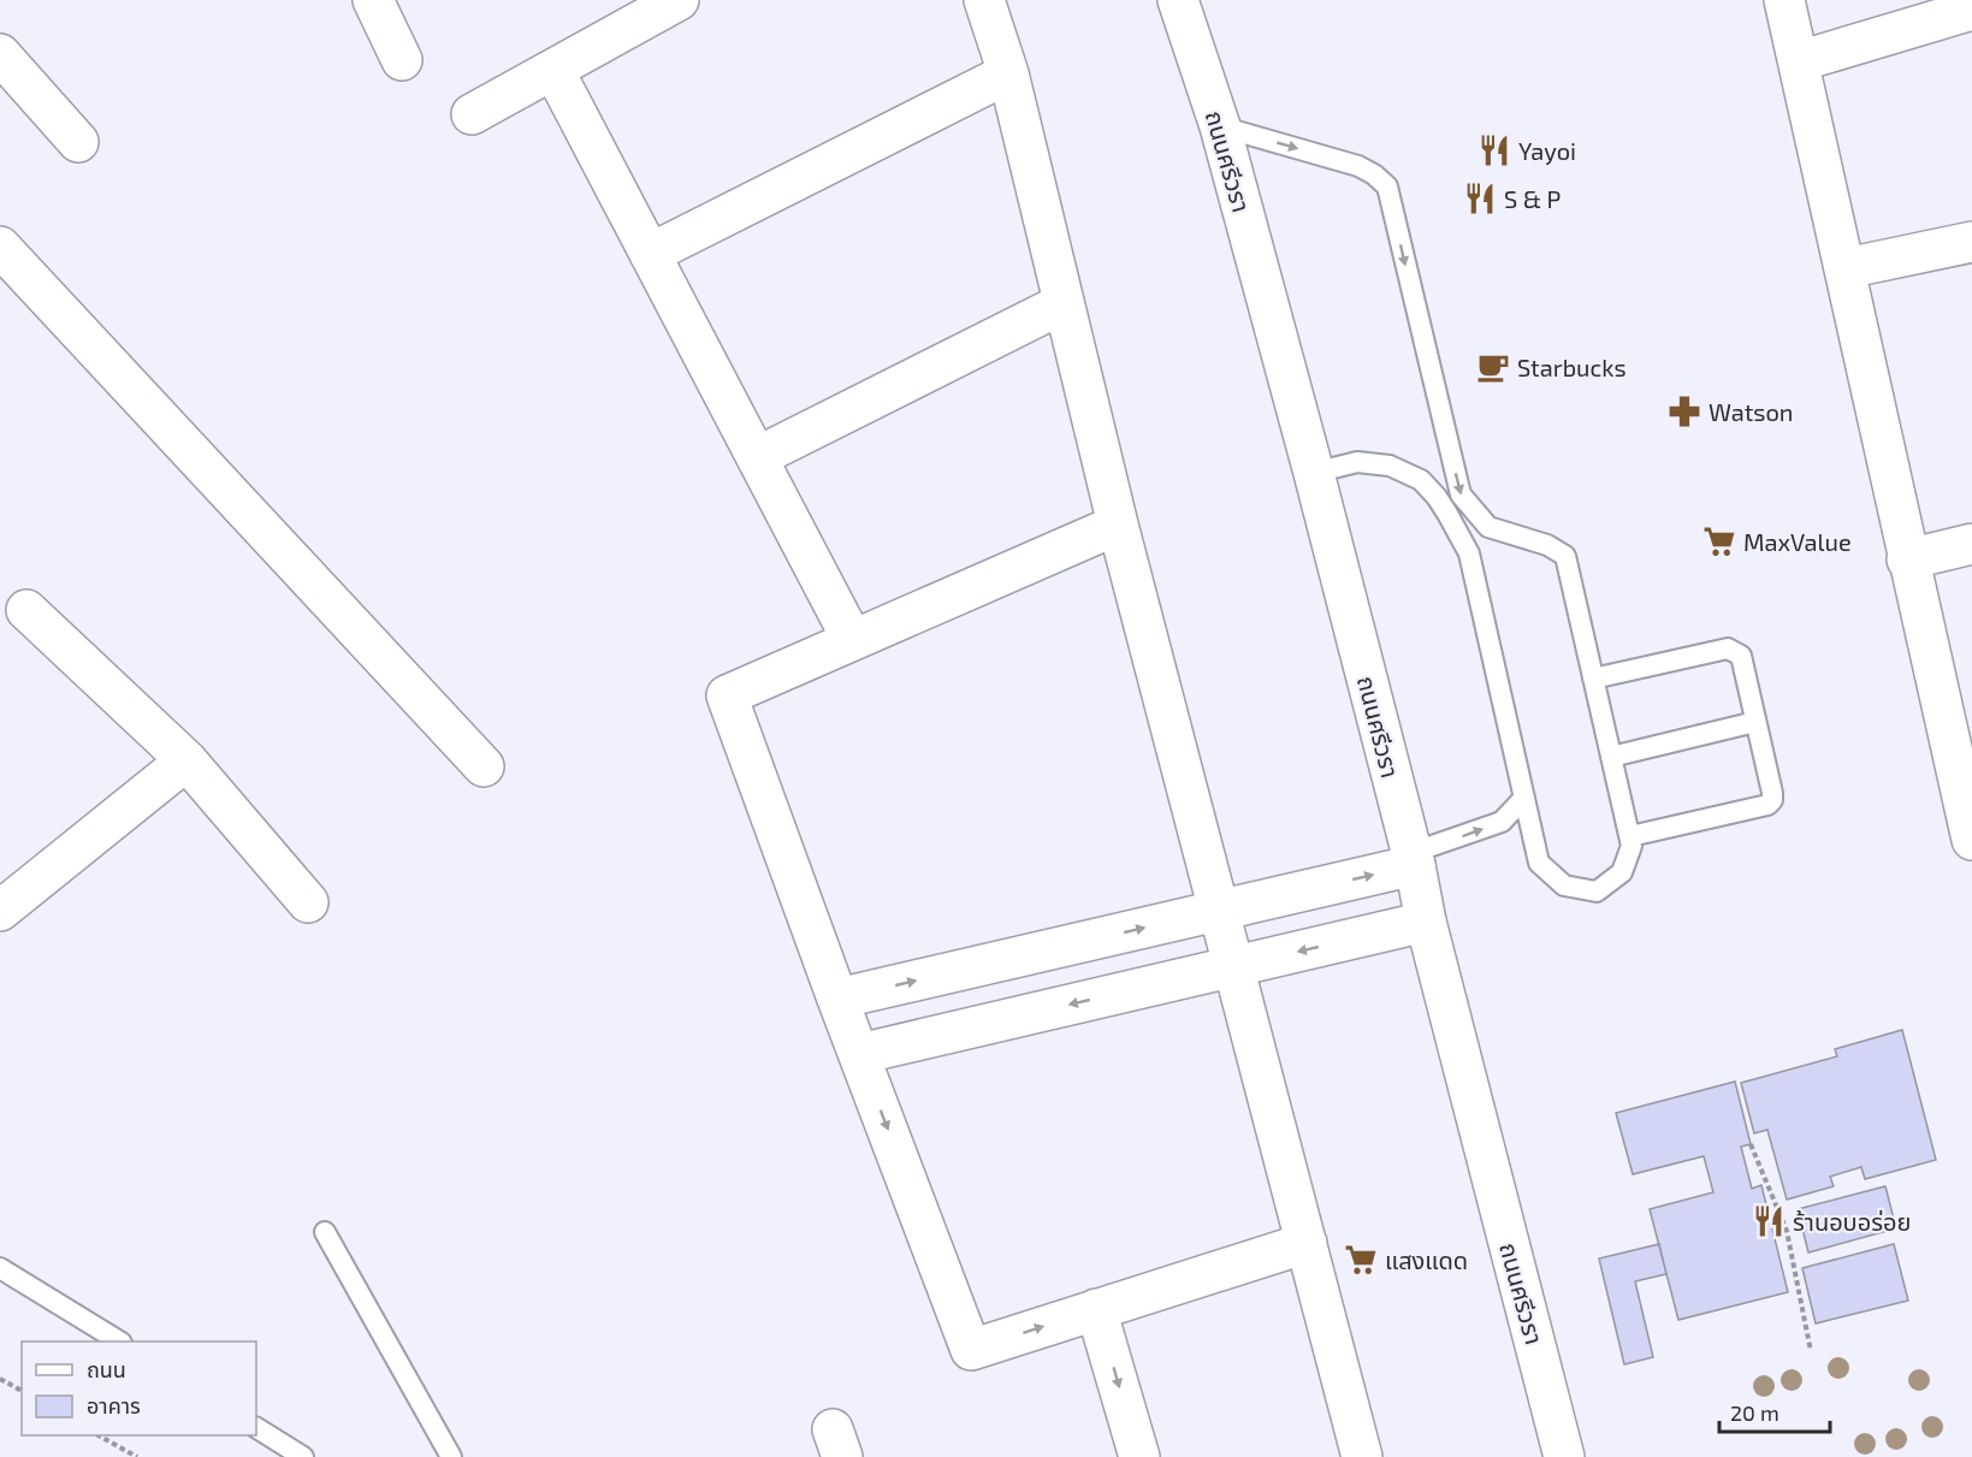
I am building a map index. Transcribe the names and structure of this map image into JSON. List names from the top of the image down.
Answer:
{
  "streets": {
    "street": ["ถนนศรีวรา"]
  },
  "places": {
    "restaurant": ["Yayoi", "S & P", "ร้านอบอร่อย"],
    "cafe": ["Starbucks"],
    "pharmacy": ["Watson"],
    "supermarket": ["MaxValue", "แสงแดด"]
  },
  "legend": ["ถนน", "อาคาร"],
  "scale_bar": "20 m"
}
